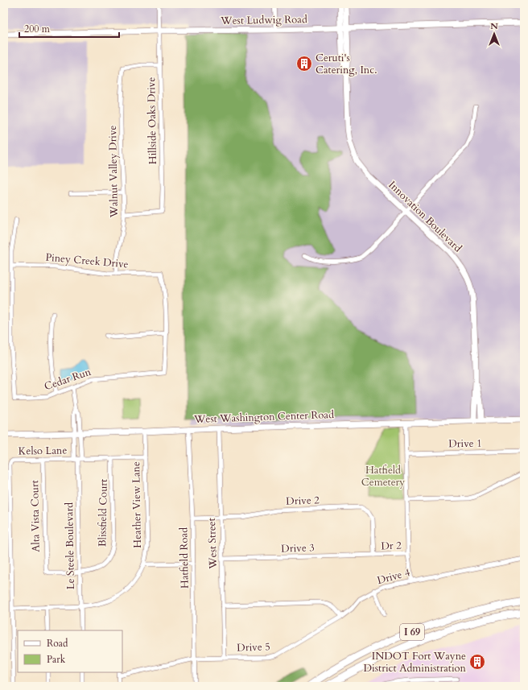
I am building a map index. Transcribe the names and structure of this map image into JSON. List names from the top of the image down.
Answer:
{
  "streets": {
    "highway": ["I 69"],
    "main road": ["West Ludwig Road", "Innovation Boulevard", "West Washington Center Road"],
    "street": [
      "Hillside Oaks Drive",
      "Walnut Valley Drive",
      "Piney Creek Drive",
      "Cedar Run",
      "Drive 1",
      "Kelso Lane",
      "Drive 2",
      "Heather View Lane",
      "Blissfield Court",
      "Alta Vista Court",
      "West Street",
      "Le Steele Boulevard",
      "Dr 2",
      "Drive 3",
      "Hatfield Road",
      "Drive 4",
      "Drive 5"
    ]
  },
  "crossings": [
    ["West Ludwig Road", "Hillside Oaks Drive"],
    ["West Ludwig Road", "Innovation Boulevard"],
    ["Hillside Oaks Drive", "Walnut Valley Drive"],
    ["Walnut Valley Drive", "Piney Creek Drive"],
    ["Innovation Boulevard", "West Washington Center Road"],
    ["Piney Creek Drive", "Cedar Run"],
    ["West Washington Center Road", "Heather View Lane"],
    ["West Washington Center Road", "West Street"],
    ["West Washington Center Road", "Le Steele Boulevard"],
    ["West Washington Center Road", "Hatfield Road"],
    ["Kelso Lane", "Heather View Lane"],
    ["Kelso Lane", "Blissfield Court"],
    ["Kelso Lane", "Alta Vista Court"],
    ["Kelso Lane", "Le Steele Boulevard"],
    ["Drive 2", "West Street"],
    ["Drive 2", "Dr 2"],
    ["Drive 2", "Drive 3"],
    ["Drive 2", "Hatfield Road"],
    ["Heather View Lane", "Le Steele Boulevard"],
    ["Blissfield Court", "Alta Vista Court"],
    ["Blissfield Court", "Le Steele Boulevard"],
    ["West Street", "Drive 3"],
    ["West Street", "Drive 5"],
    ["Dr 2", "Drive 3"],
    ["Hatfield Road", "Drive 5"],
    ["Drive 4", "Drive 5"]
  ],
  "parks": ["Hatfield Cemetery"],
  "places": {
    "building": ["Ceruti's Catering, Inc.", "INDOT Fort Wayne District Administration"]
  },
  "legend": ["Road", "Park"],
  "scale_bar": "200 m",
  "north": "top"
}
